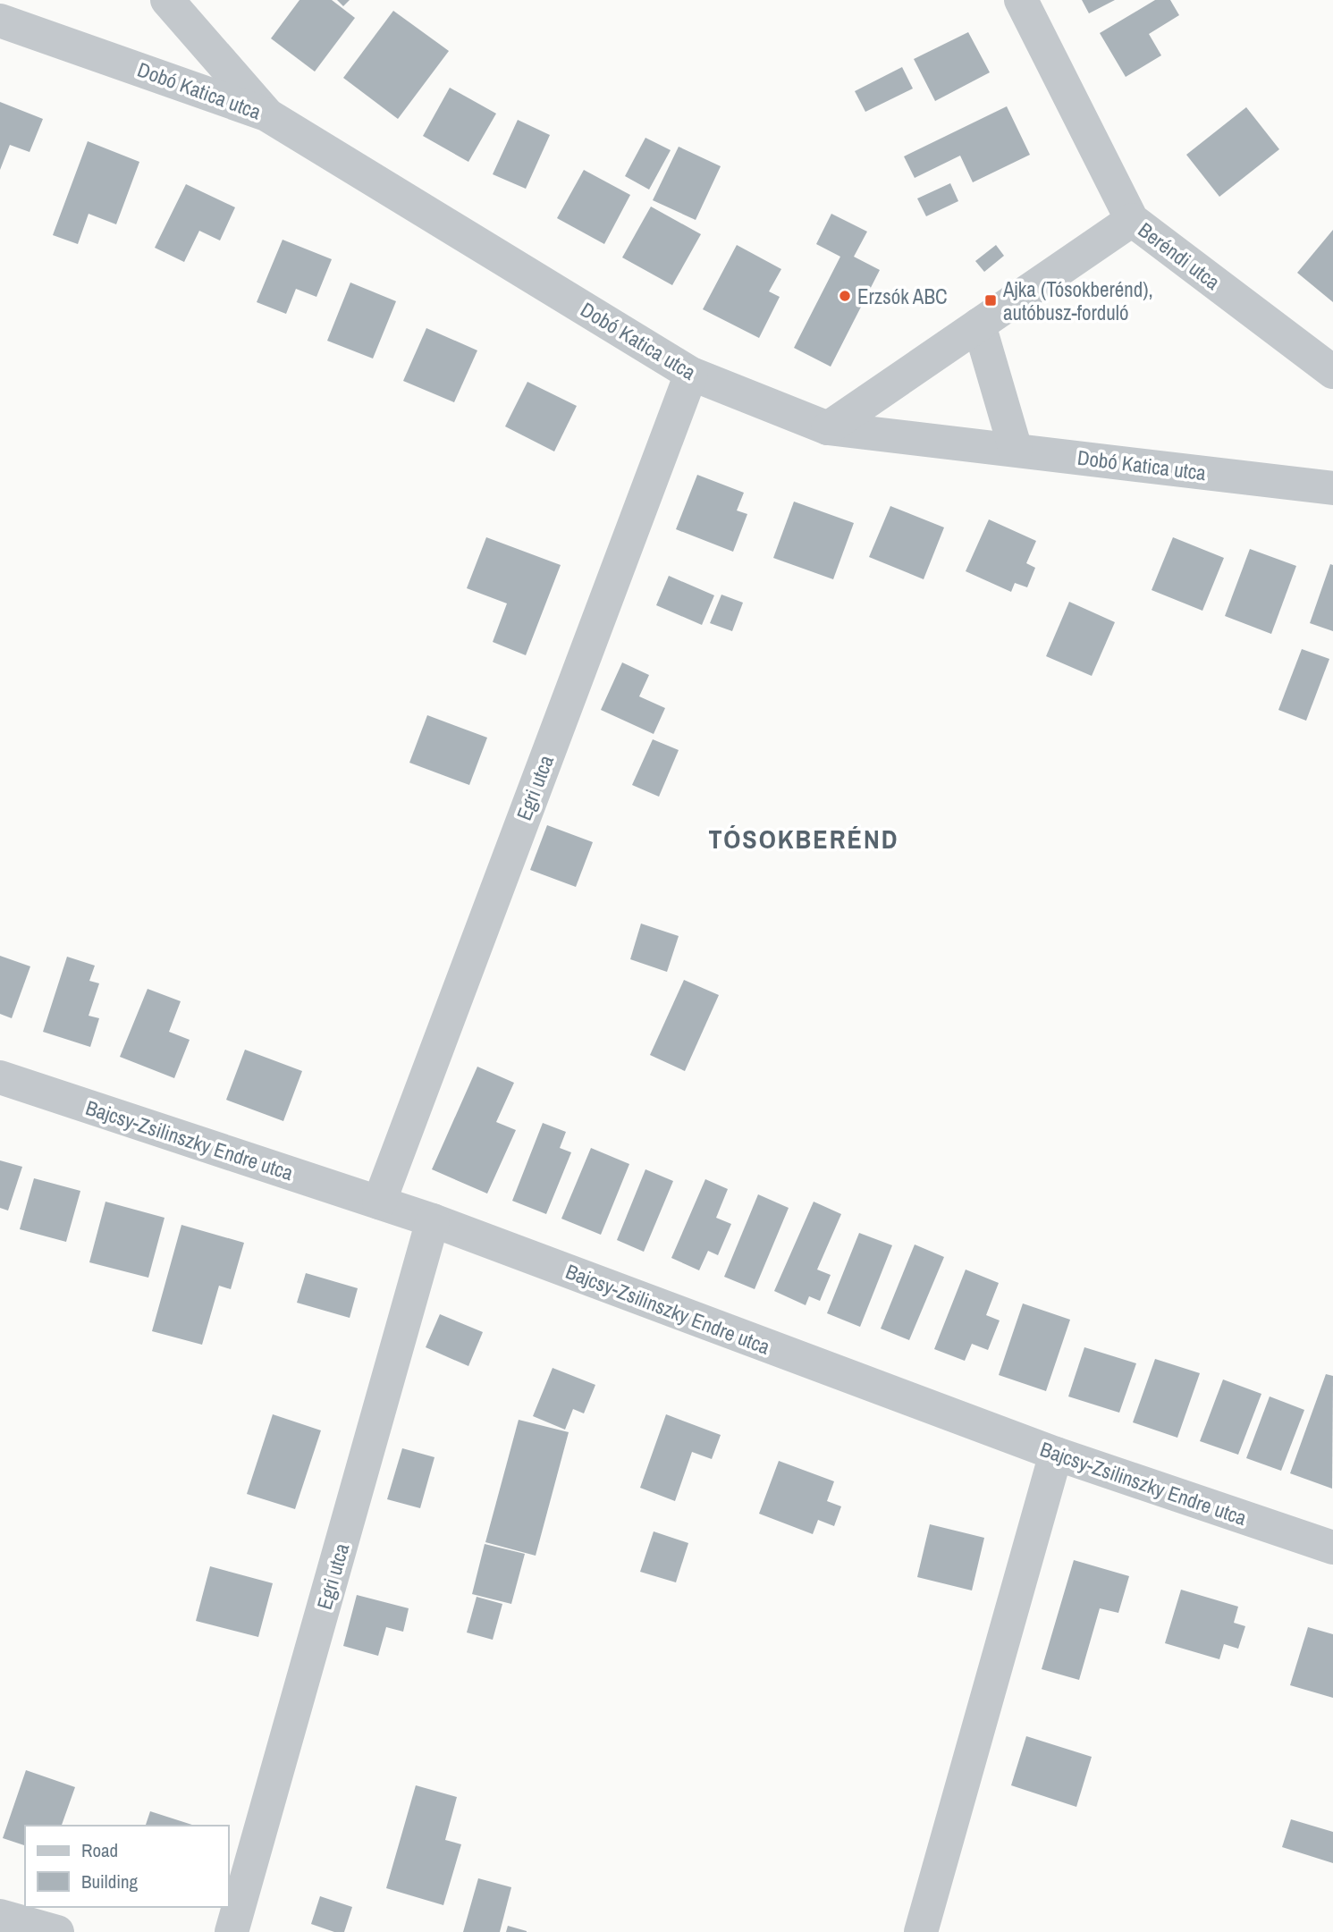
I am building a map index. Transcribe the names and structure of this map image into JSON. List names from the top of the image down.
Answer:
{
  "streets": {
    "street": [
      "Dobó Katica utca",
      "Beréndi utca",
      "Egri utca",
      "Bajcsy-Zsilinszky Endre utca"
    ]
  },
  "crossings": [
    ["Dobó Katica utca", "Egri utca"],
    ["Egri utca", "Bajcsy-Zsilinszky Endre utca"]
  ],
  "districts": ["TÓSOKBERÉND"],
  "places": {
    "other": ["Erzsók ABC"],
    "transit": ["Ajka (Tósokberénd), autóbusz-forduló"]
  },
  "legend": ["Road", "Building"]
}
